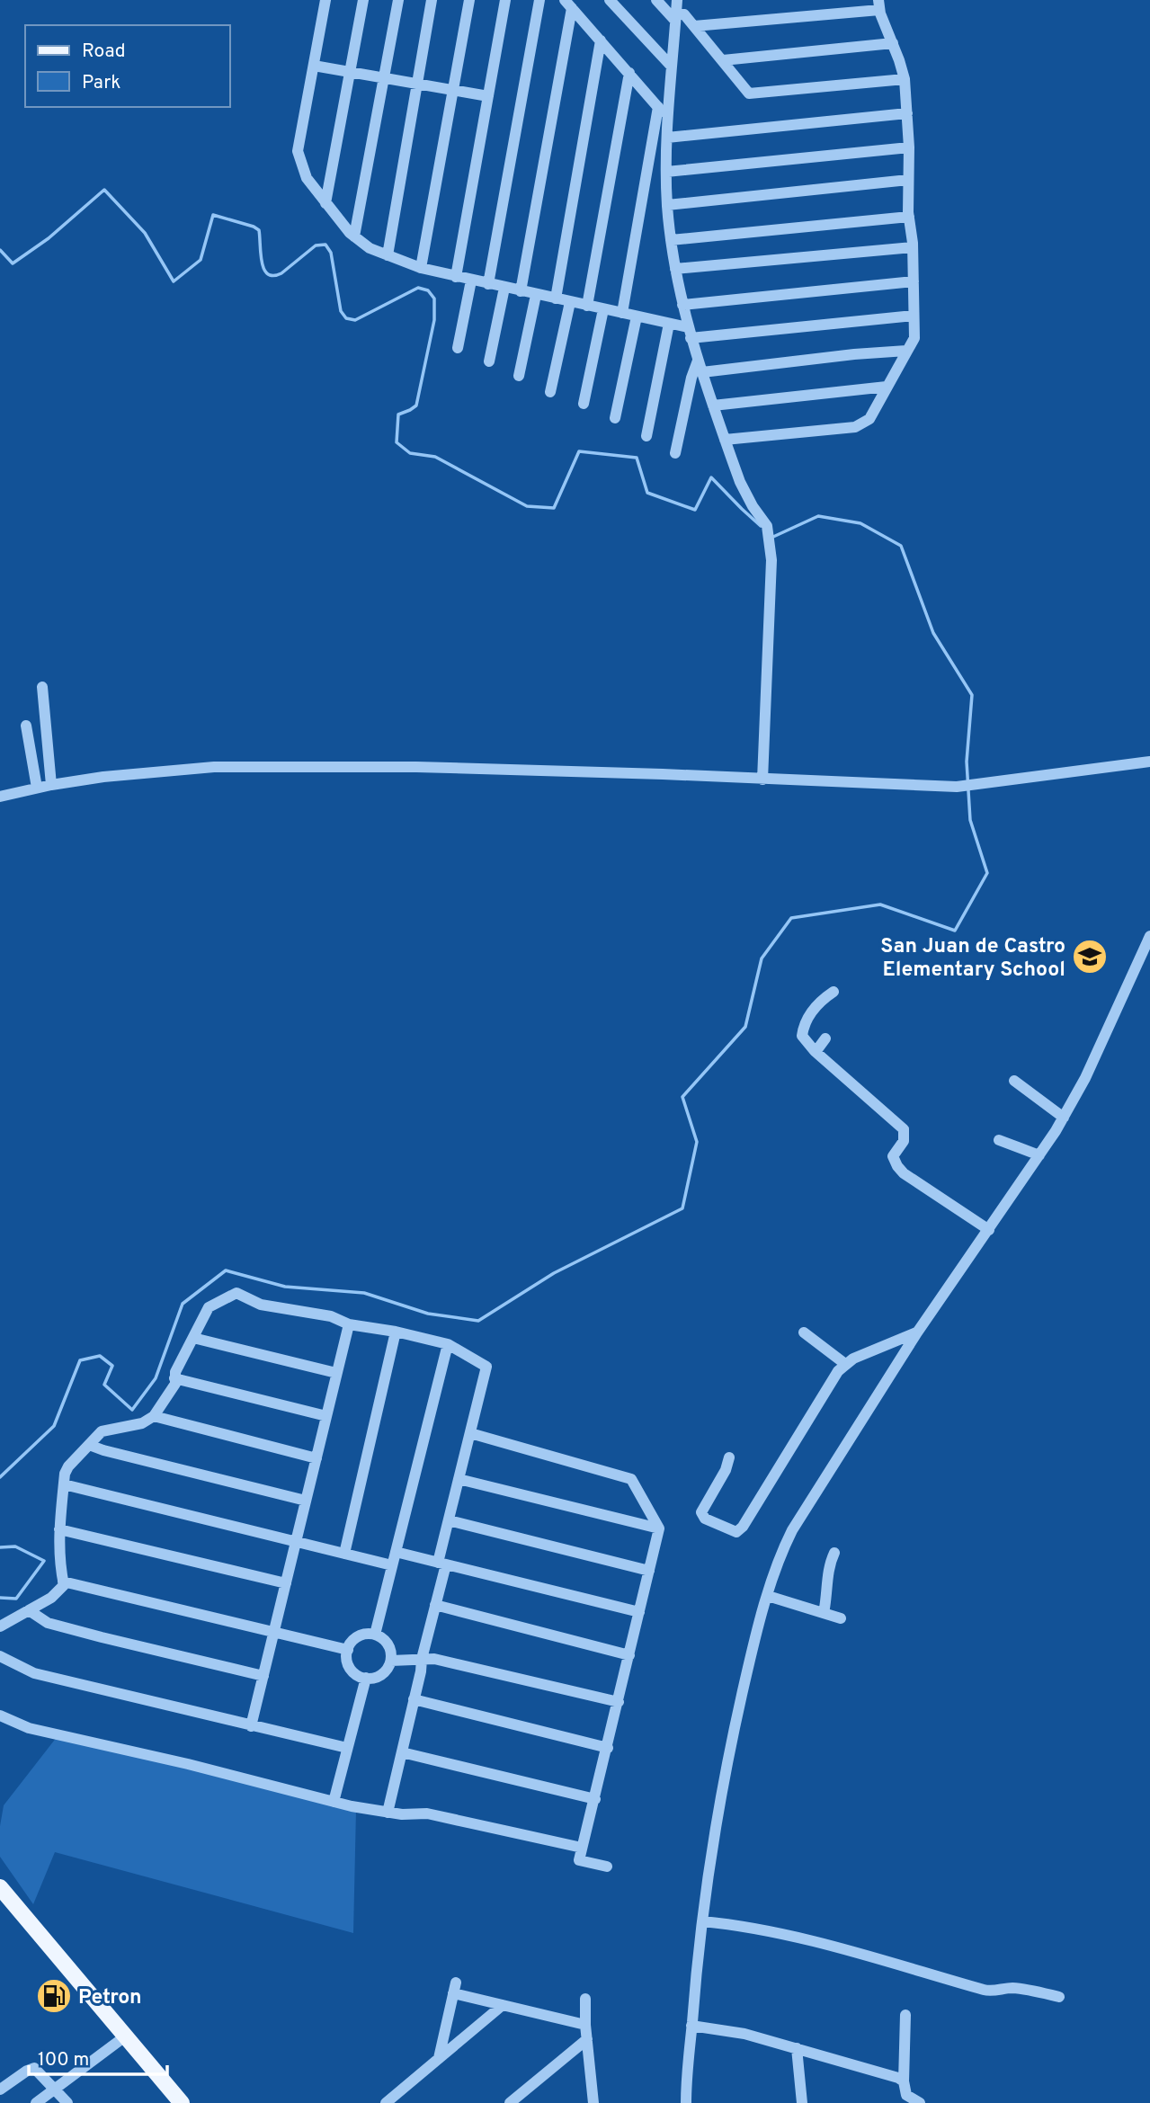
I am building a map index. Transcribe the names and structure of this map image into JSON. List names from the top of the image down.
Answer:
{
  "places": {
    "school or university": ["San Juan de Castro Elementary School"],
    "fuel station": ["Petron"]
  },
  "legend": ["Road", "Park"],
  "scale_bar": "100 m"
}
